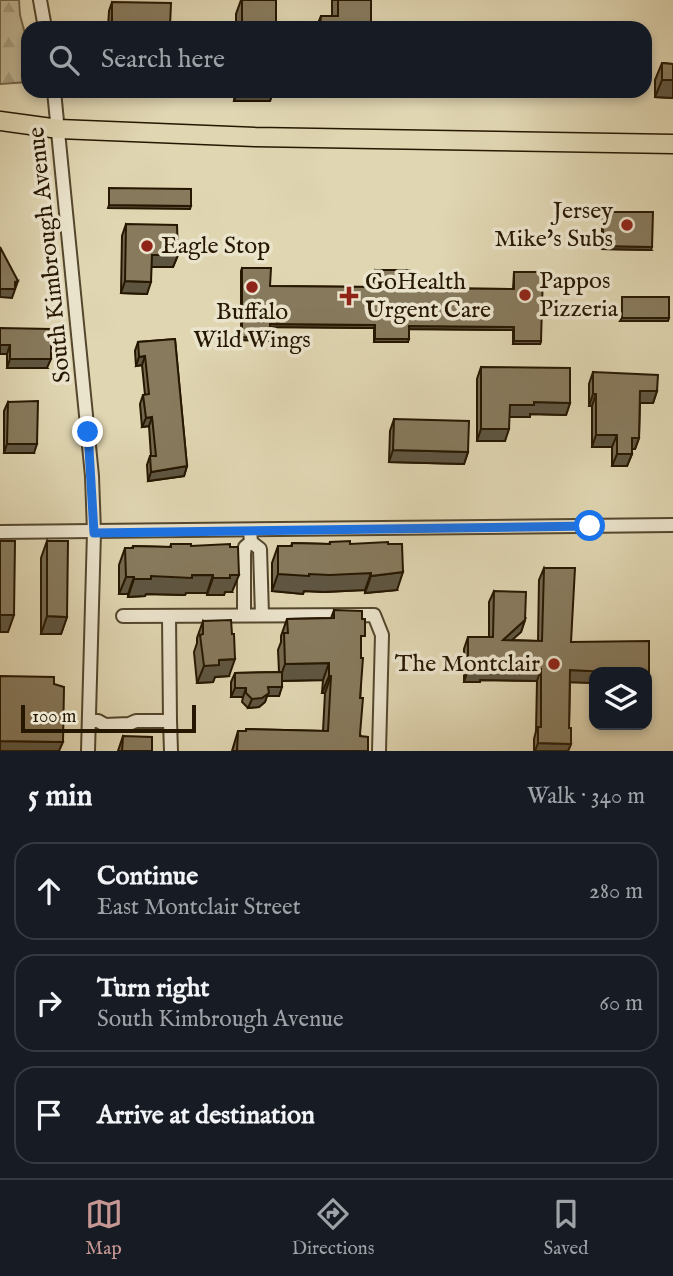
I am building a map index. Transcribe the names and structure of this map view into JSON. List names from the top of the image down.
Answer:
{
  "streets": {
    "street": ["South Kimbrough Avenue"]
  },
  "places": {
    "other": [
      "Jersey Mike's Subs",
      "Eagle Stop",
      "Buffalo Wild Wings",
      "Pappos Pizzeria",
      "The Montclair"
    ],
    "health": ["GoHealth Urgent Care"]
  },
  "scale_bar": "100 m",
  "page": {
    "search": "Search here",
    "scale": "100 m",
    "heading": ["5 min", "Walk · 340 m"],
    "list": [
      ["Continue", "East Montclair Street", "280 m"],
      ["Turn right", "South Kimbrough Avenue", "60 m"],
      "Arrive at destination"
    ],
    "nav": ["Map", "Directions", "Saved"]
  }
}
